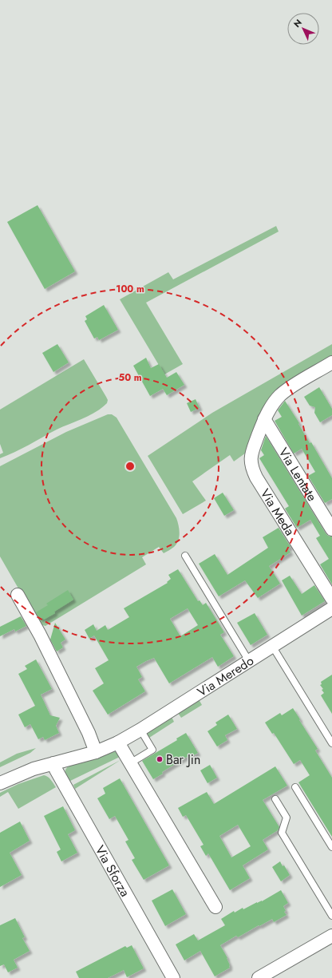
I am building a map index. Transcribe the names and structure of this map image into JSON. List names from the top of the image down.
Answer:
{
  "streets": {
    "street": [
      "Via Lentate",
      "Via Meda",
      "Via Meredo",
      "Via Sforza"
    ]
  },
  "crossings": [
    ["Via Lentate", "Via Meda"],
    ["Via Meredo", "Via Sforza"]
  ],
  "places": ["Bar Jin"],
  "north": "top left",
  "rings": ["100 m", "50 m"]
}
